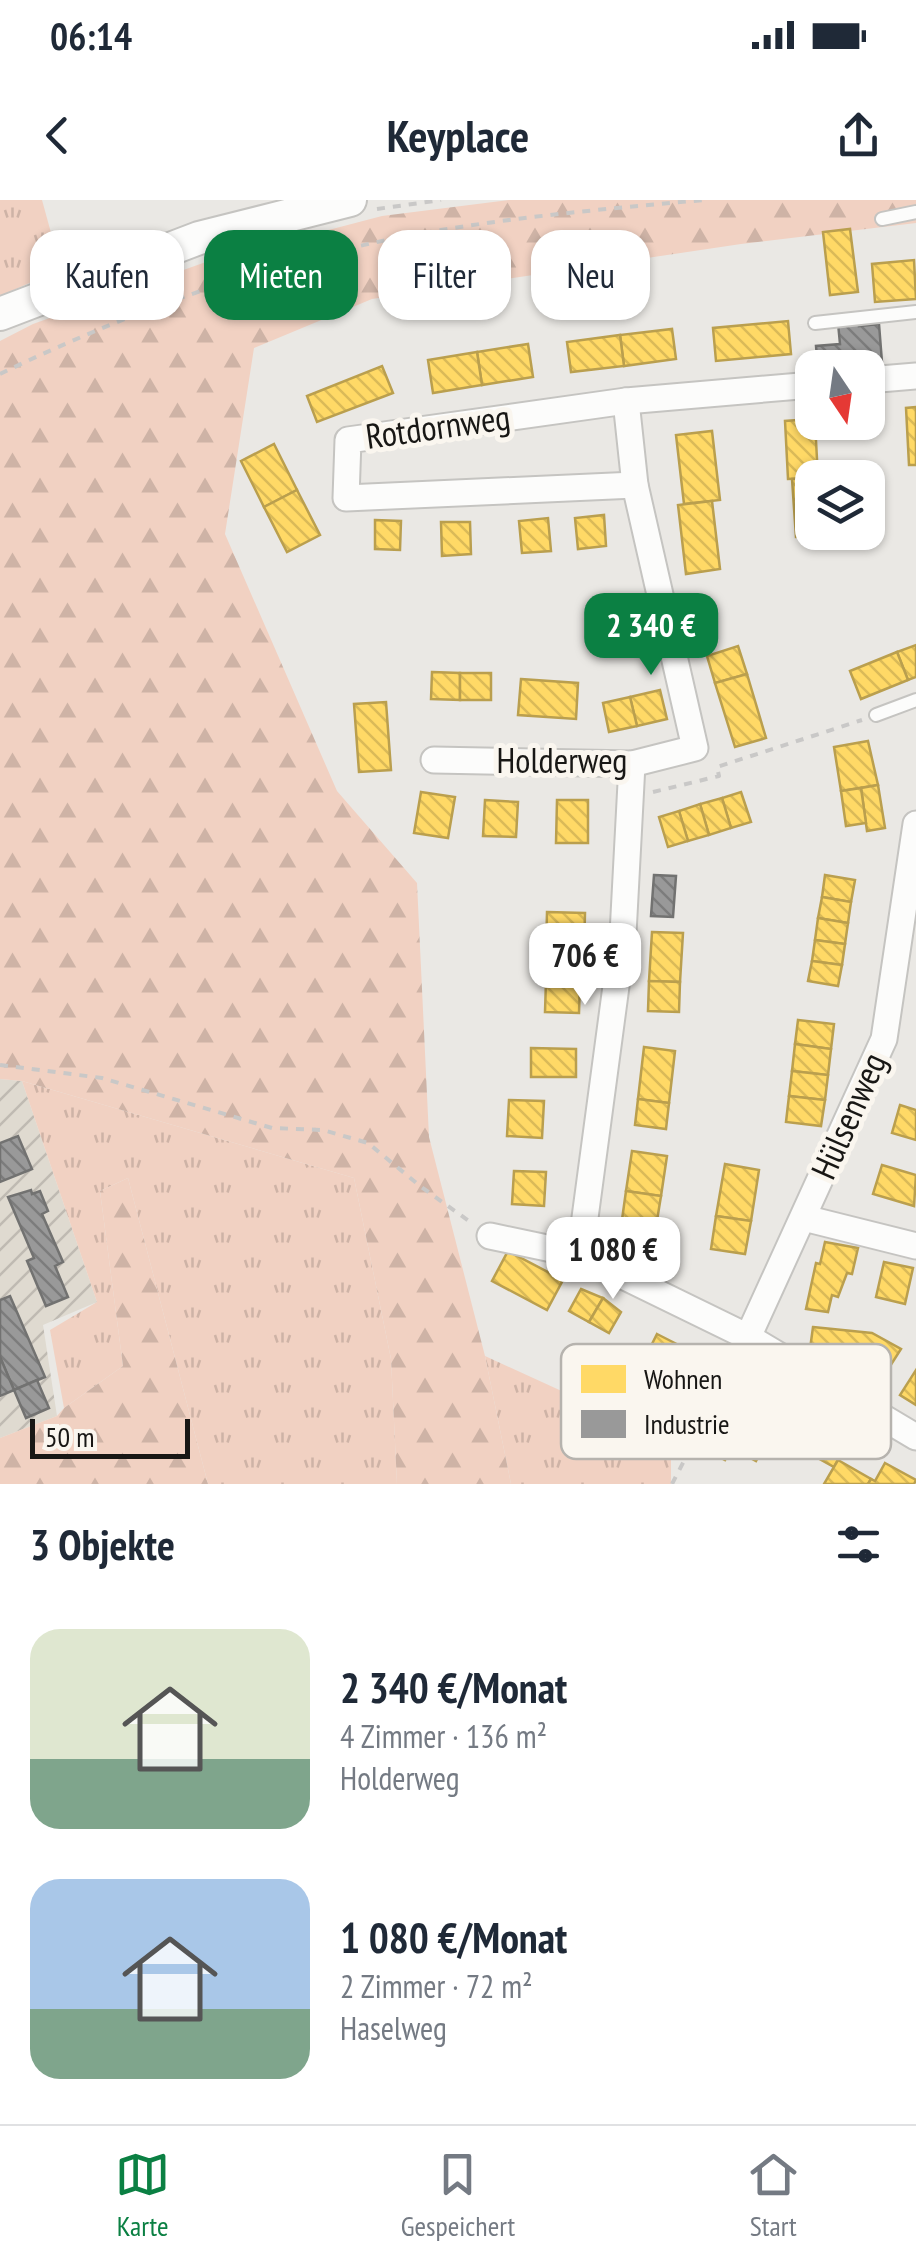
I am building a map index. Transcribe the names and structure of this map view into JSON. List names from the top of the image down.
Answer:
{
  "streets": {
    "street": ["Rotdornweg", "Holderweg", "Hülsenweg"]
  },
  "crossings": [
    ["Rotdornweg", "Holderweg"]
  ],
  "legend": ["Wohnen", "Industrie"],
  "scale_bar": "50 m",
  "north": "bottom",
  "page": {
    "status": "06:14",
    "header": "Keyplace",
    "chip": [
      "Kaufen",
      "Mieten",
      "Filter",
      "Neu"
    ],
    "price": ["2 340 €", "706 €", "1 080 €"],
    "scale": "50 m",
    "heading": "3 Objekte",
    "list": [
      {
        "name": "2 340 €/Monat",
        "note": "4 Zimmer · 136 m² · Holderweg"
      },
      {
        "name": "1 080 €/Monat",
        "note": "2 Zimmer · 72 m² · Haselweg"
      }
    ],
    "tabs": ["Karte", "Gespeichert", "Start"]
  }
}
